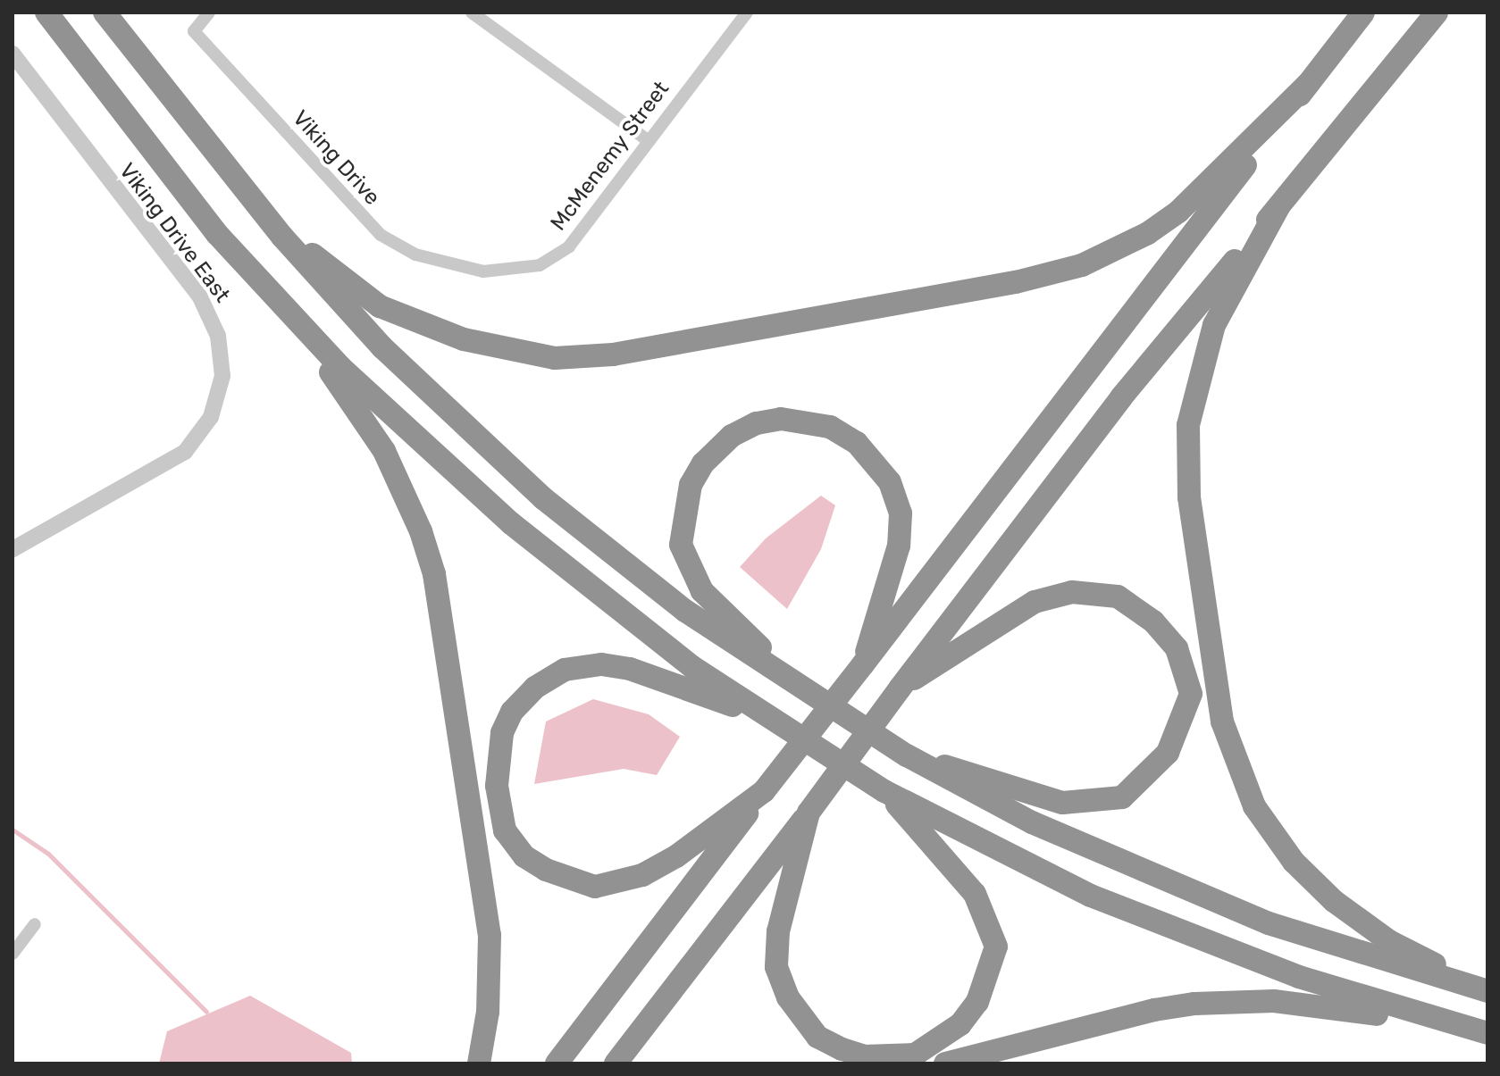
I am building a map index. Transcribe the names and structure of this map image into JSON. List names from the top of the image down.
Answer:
{
  "streets": {
    "street": ["McMenemy Street", "Viking Drive", "Viking Drive East"]
  },
  "crossings": [
    ["McMenemy Street", "Viking Drive"]
  ]
}
